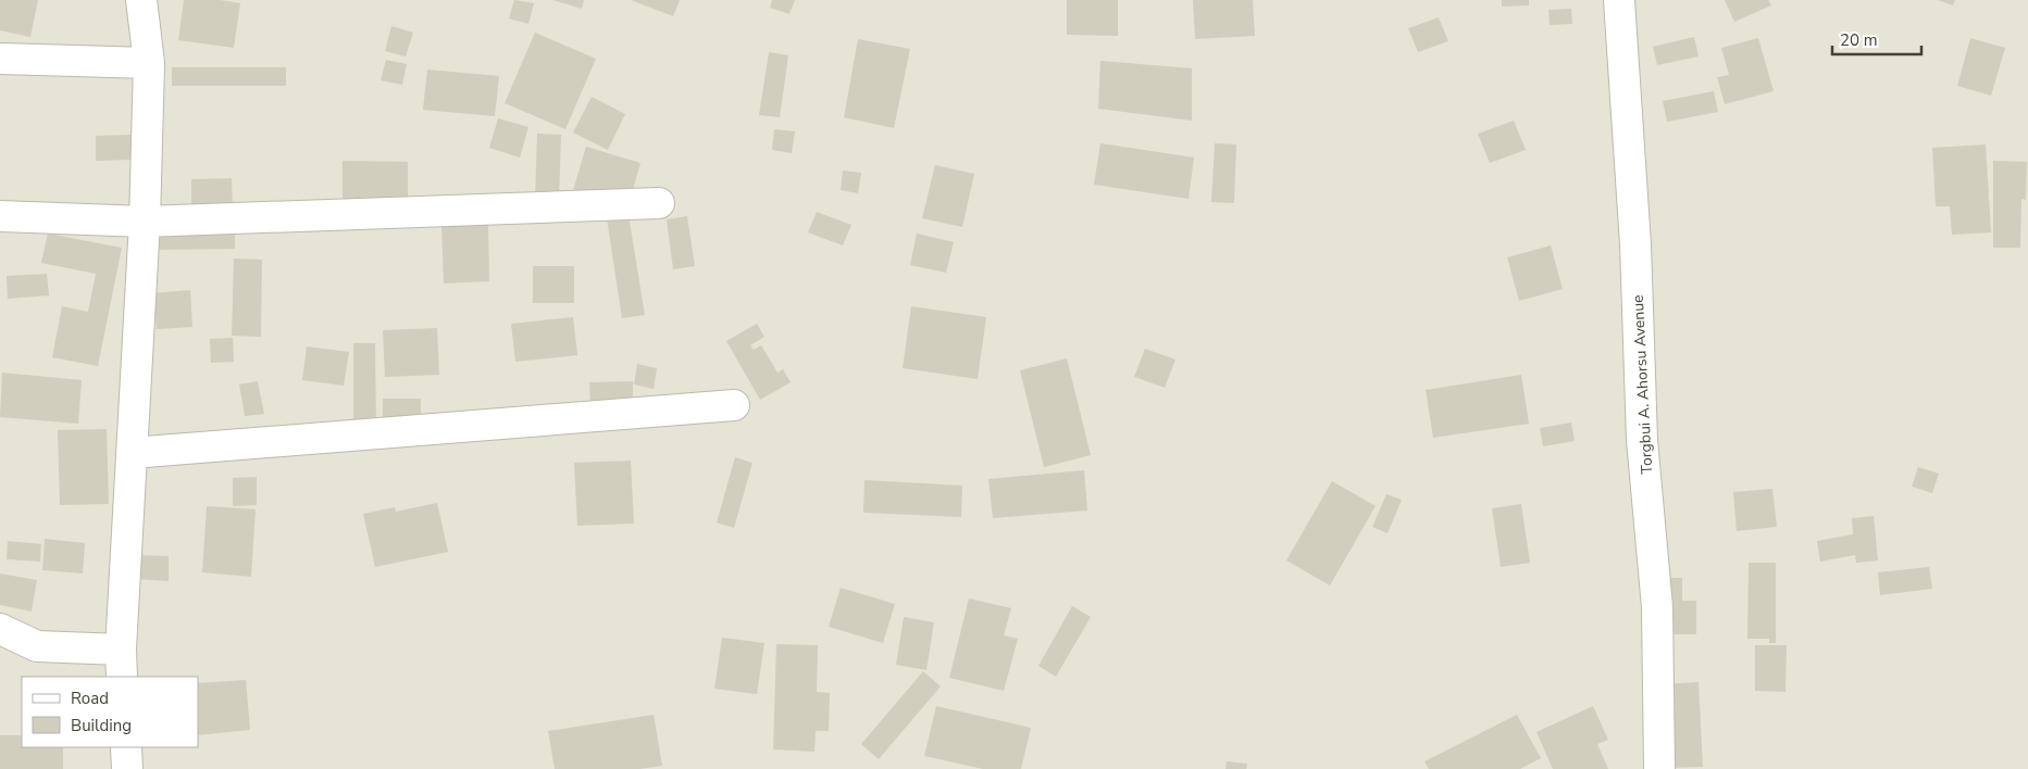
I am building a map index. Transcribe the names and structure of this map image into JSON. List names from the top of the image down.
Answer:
{
  "streets": {
    "street": ["Torgbui A. Ahorsu Avenue"]
  },
  "legend": ["Road", "Building"],
  "scale_bar": "20 m"
}
